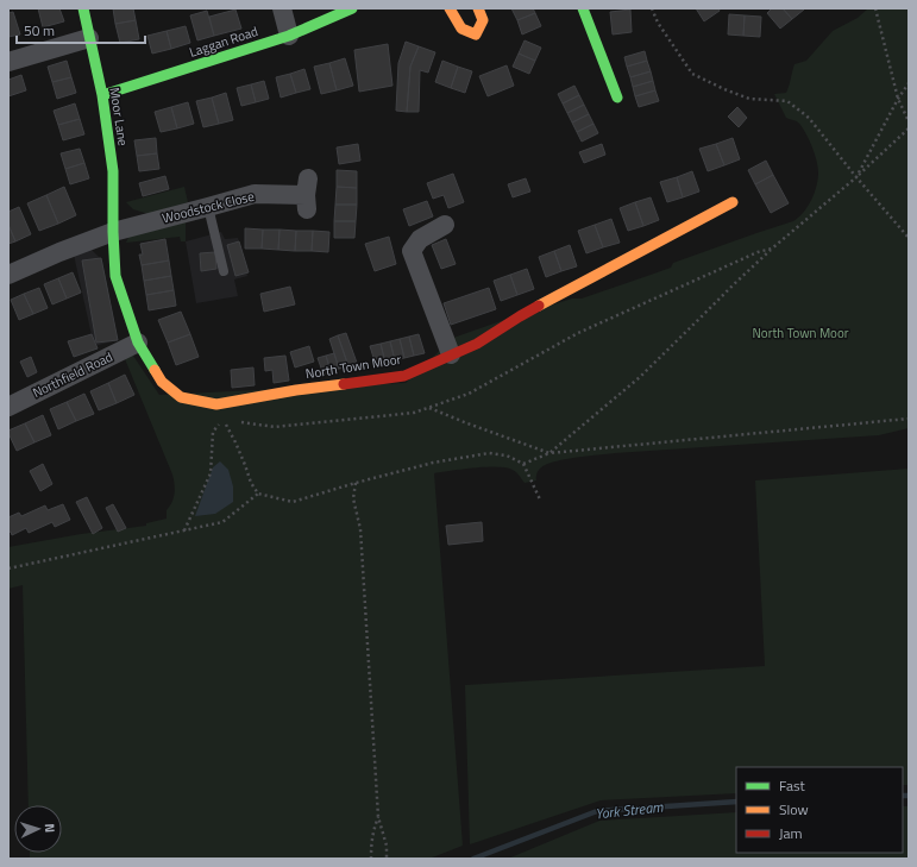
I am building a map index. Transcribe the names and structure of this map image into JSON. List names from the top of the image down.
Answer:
{
  "streets": {
    "street": [
      "Laggan Road",
      "Moor Lane",
      "Woodstock Close",
      "North Town Moor",
      "Northfield Road"
    ]
  },
  "crossings": [
    ["Laggan Road", "Moor Lane"],
    ["Moor Lane", "Woodstock Close"],
    ["Moor Lane", "North Town Moor"],
    ["Woodstock Close", "North Town Moor"],
    ["North Town Moor", "Northfield Road"]
  ],
  "water": ["York Stream"],
  "parks": ["North Town Moor"],
  "legend": ["Fast", "Slow", "Jam"],
  "scale_bar": "50 m",
  "north": "right"
}
